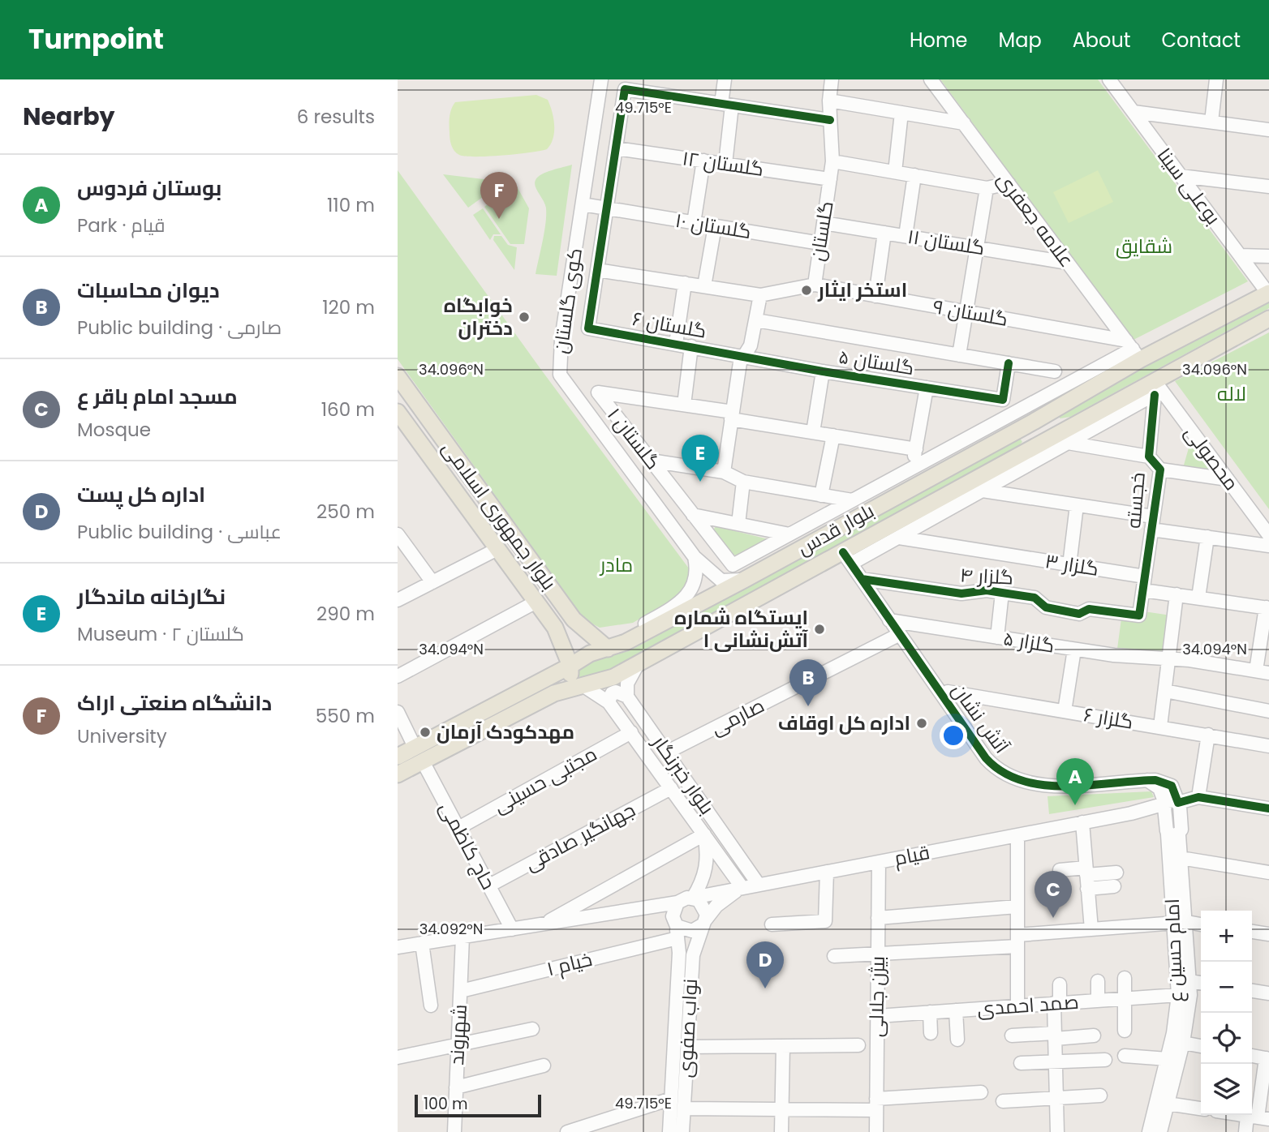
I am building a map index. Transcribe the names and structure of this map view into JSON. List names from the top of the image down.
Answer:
{
  "streets": {
    "main road": ["بلوار جمهوری اسلامی", "بلوار قدس"],
    "street": [
      "گلستان ۱۲",
      "بوعلی سینا",
      "علامه جعفری",
      "گلستان ۱۰",
      "گلستان",
      "گلستان ۱۱",
      "کوی گلستان",
      "گلستان ۹",
      "گلستان ۶",
      "گلستان ۵",
      "گلستان ۱",
      "محصولی",
      "خجسته",
      "گلزار ۳",
      "گلزار ۴",
      "گلزار ۵",
      "صارمی",
      "آتش نشان",
      "گلزار ۶",
      "بلوار خبرنگار",
      "مجتبی حسینی",
      "جهانگیر صادقی",
      "حاج کاظمی",
      "قیام",
      "امام حسین ع",
      "خیام ۱",
      "بیژن جلالی",
      "صمد احمدی",
      "نواب صفوی",
      "شهروند"
    ]
  },
  "crossings": [
    ["گلستان ۱۲", "گلستان"],
    ["بوعلی سینا", "بلوار قدس"],
    ["علامه جعفری", "گلستان ۱۱"],
    ["علامه جعفری", "گلستان ۹"],
    ["علامه جعفری", "بلوار قدس"],
    ["گلستان ۱۰", "گلستان"],
    ["گلستان ۱۰", "کوی گلستان"],
    ["گلستان", "گلستان ۱۱"],
    ["گلستان", "گلستان ۹"],
    ["گلستان", "گلستان ۶"],
    ["کوی گلستان", "بلوار قدس"],
    ["گلستان ۹", "بلوار قدس"],
    ["گلستان ۶", "گلستان ۵"],
    ["محصولی", "خجسته"],
    ["محصولی", "بلوار قدس"],
    ["خجسته", "بلوار قدس"],
    ["خجسته", "گلزار ۳"],
    ["خجسته", "گلزار ۴"],
    ["بلوار جمهوری اسلامی", "بلوار قدس"],
    ["بلوار جمهوری اسلامی", "بلوار خبرنگار"],
    ["بلوار قدس", "آتش نشان"],
    ["بلوار قدس", "بلوار خبرنگار"],
    ["بلوار قدس", "حاج کاظمی"],
    ["گلزار ۴", "آتش نشان"],
    ["گلزار ۵", "آتش نشان"],
    ["صارمی", "آتش نشان"],
    ["صارمی", "بلوار خبرنگار"],
    ["آتش نشان", "قیام"],
    ["بلوار خبرنگار", "مجتبی حسینی"],
    ["بلوار خبرنگار", "جهانگیر صادقی"],
    ["بلوار خبرنگار", "قیام"],
    ["مجتبی حسینی", "حاج کاظمی"],
    ["جهانگیر صادقی", "حاج کاظمی"],
    ["قیام", "امام حسین ع"],
    ["قیام", "خیام ۱"],
    ["قیام", "بیژن جلالی"],
    ["قیام", "نواب صفوی"],
    ["امام حسین ع", "صمد احمدی"],
    ["خیام ۱", "نواب صفوی"],
    ["خیام ۱", "شهروند"],
    ["بیژن جلالی", "صمد احمدی"]
  ],
  "parks": ["شقایق", "لاله", "مادر"],
  "places": [
    "استخر ایثار",
    "خوابگاه دختران",
    "ایستگاه شماره ۱ آتش‌نشانی",
    "اداره کل اوقاف",
    "مهدکودک آرمان"
  ],
  "scale_bar": "100 m",
  "page": {
    "header": "Turnpoint",
    "nav": [
      "Home",
      "Map",
      "About",
      "Contact"
    ],
    "heading": ["Nearby", "6 results"],
    "list": [
      {
        "mark": "A",
        "name": "بوستان فردوس",
        "note": "Park · قیام",
        "value": "110 m"
      },
      {
        "mark": "B",
        "name": "دیوان محاسبات",
        "note": "Public building · صارمی",
        "value": "120 m"
      },
      {
        "mark": "C",
        "name": "مسجد امام باقر ع",
        "note": "Mosque",
        "value": "160 m"
      },
      {
        "mark": "D",
        "name": "اداره کل پست",
        "note": "Public building · عباسی",
        "value": "250 m"
      },
      {
        "mark": "E",
        "name": "نگارخانه ماندگار",
        "note": "Museum · گلستان ۲",
        "value": "290 m"
      },
      {
        "mark": "F",
        "name": "دانشگاه صنعتی اراک",
        "note": "University",
        "value": "550 m"
      }
    ],
    "pins": [
      "F",
      "E",
      "B",
      "A",
      "C",
      "D"
    ],
    "map_buttons": ["+", "−"],
    "scale": "100 m"
  },
  "coordinates": [
    "49.715°E",
    "34.096°N",
    "34.094°N",
    "34.092°N"
  ]
}
